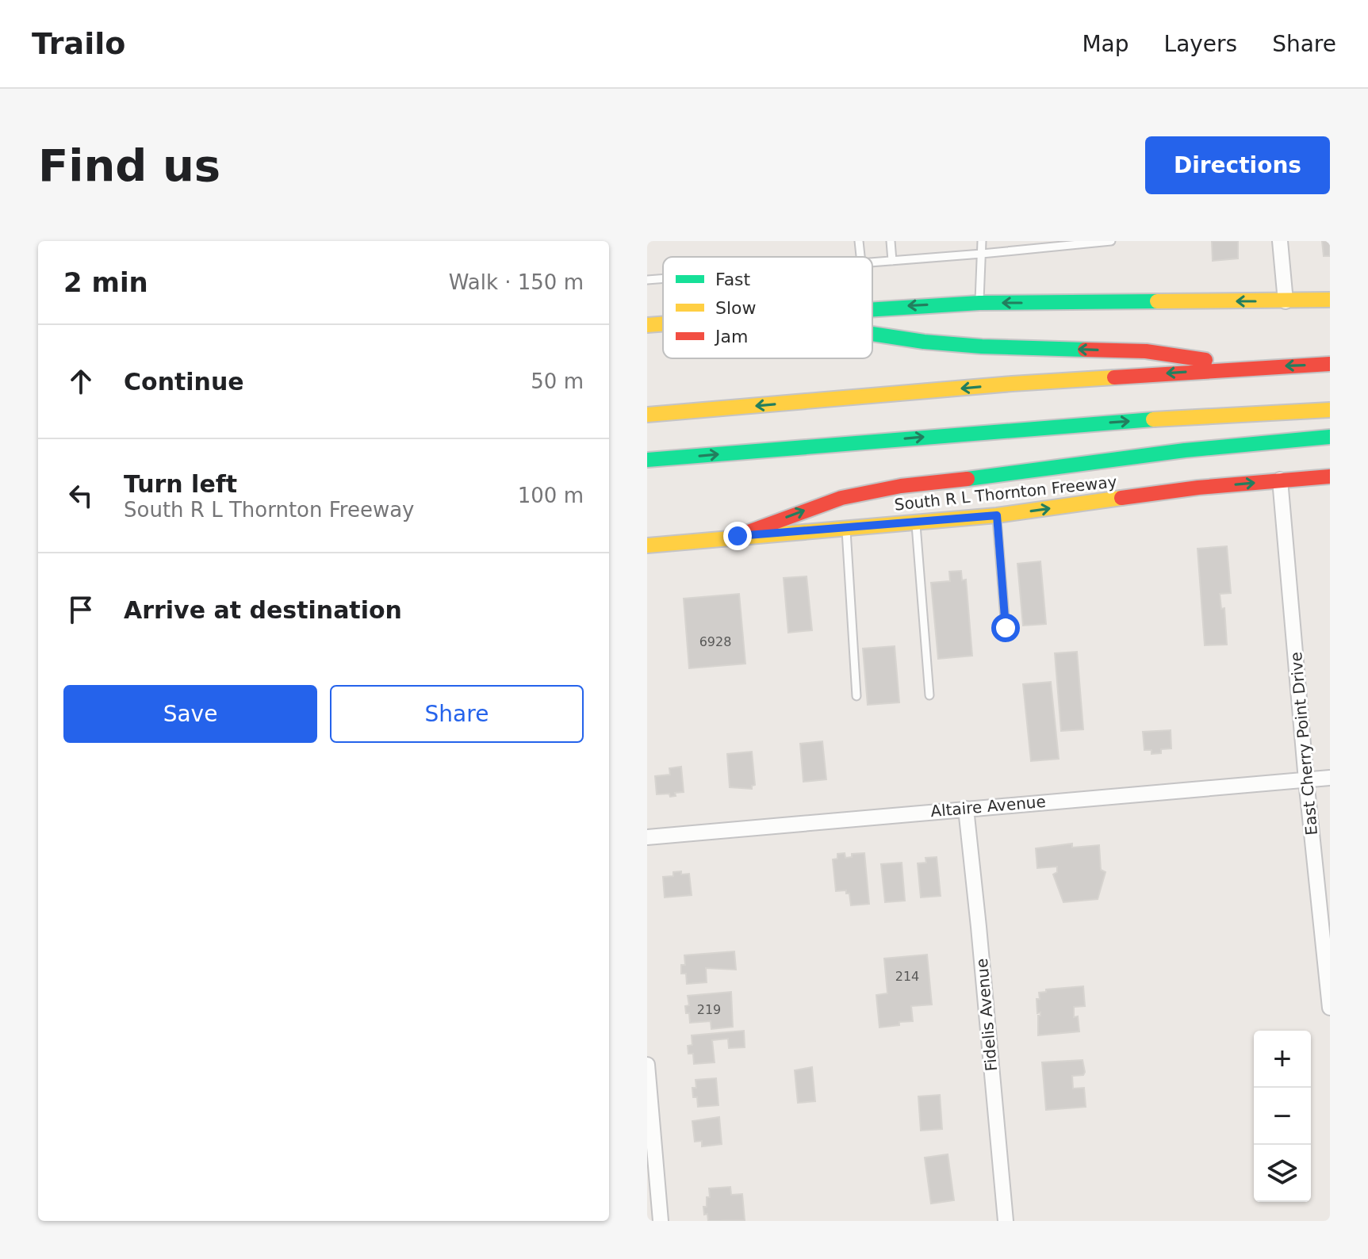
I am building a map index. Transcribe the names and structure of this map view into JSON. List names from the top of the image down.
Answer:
{
  "streets": {
    "main road": ["South R L Thornton Freeway"],
    "street": ["East Cherry Point Drive", "Altaire Avenue", "Fidelis Avenue"]
  },
  "crossings": [
    ["South R L Thornton Freeway", "East Cherry Point Drive"],
    ["East Cherry Point Drive", "Altaire Avenue"],
    ["Altaire Avenue", "Fidelis Avenue"]
  ],
  "house_numbers": ["6928", "214", "219"],
  "legend": ["Fast", "Slow", "Jam"],
  "page": {
    "header": "Trailo",
    "nav": ["Map", "Layers", "Share"],
    "buttons": [
      "Directions",
      ["Save", "Share"]
    ],
    "title": "Find us",
    "heading": ["2 min", "Walk · 150 m"],
    "list": [
      ["Continue", "50 m"],
      ["Turn left", "South R L Thornton Freeway", "100 m"],
      "Arrive at destination"
    ],
    "map_buttons": ["+", "−"]
  }
}
